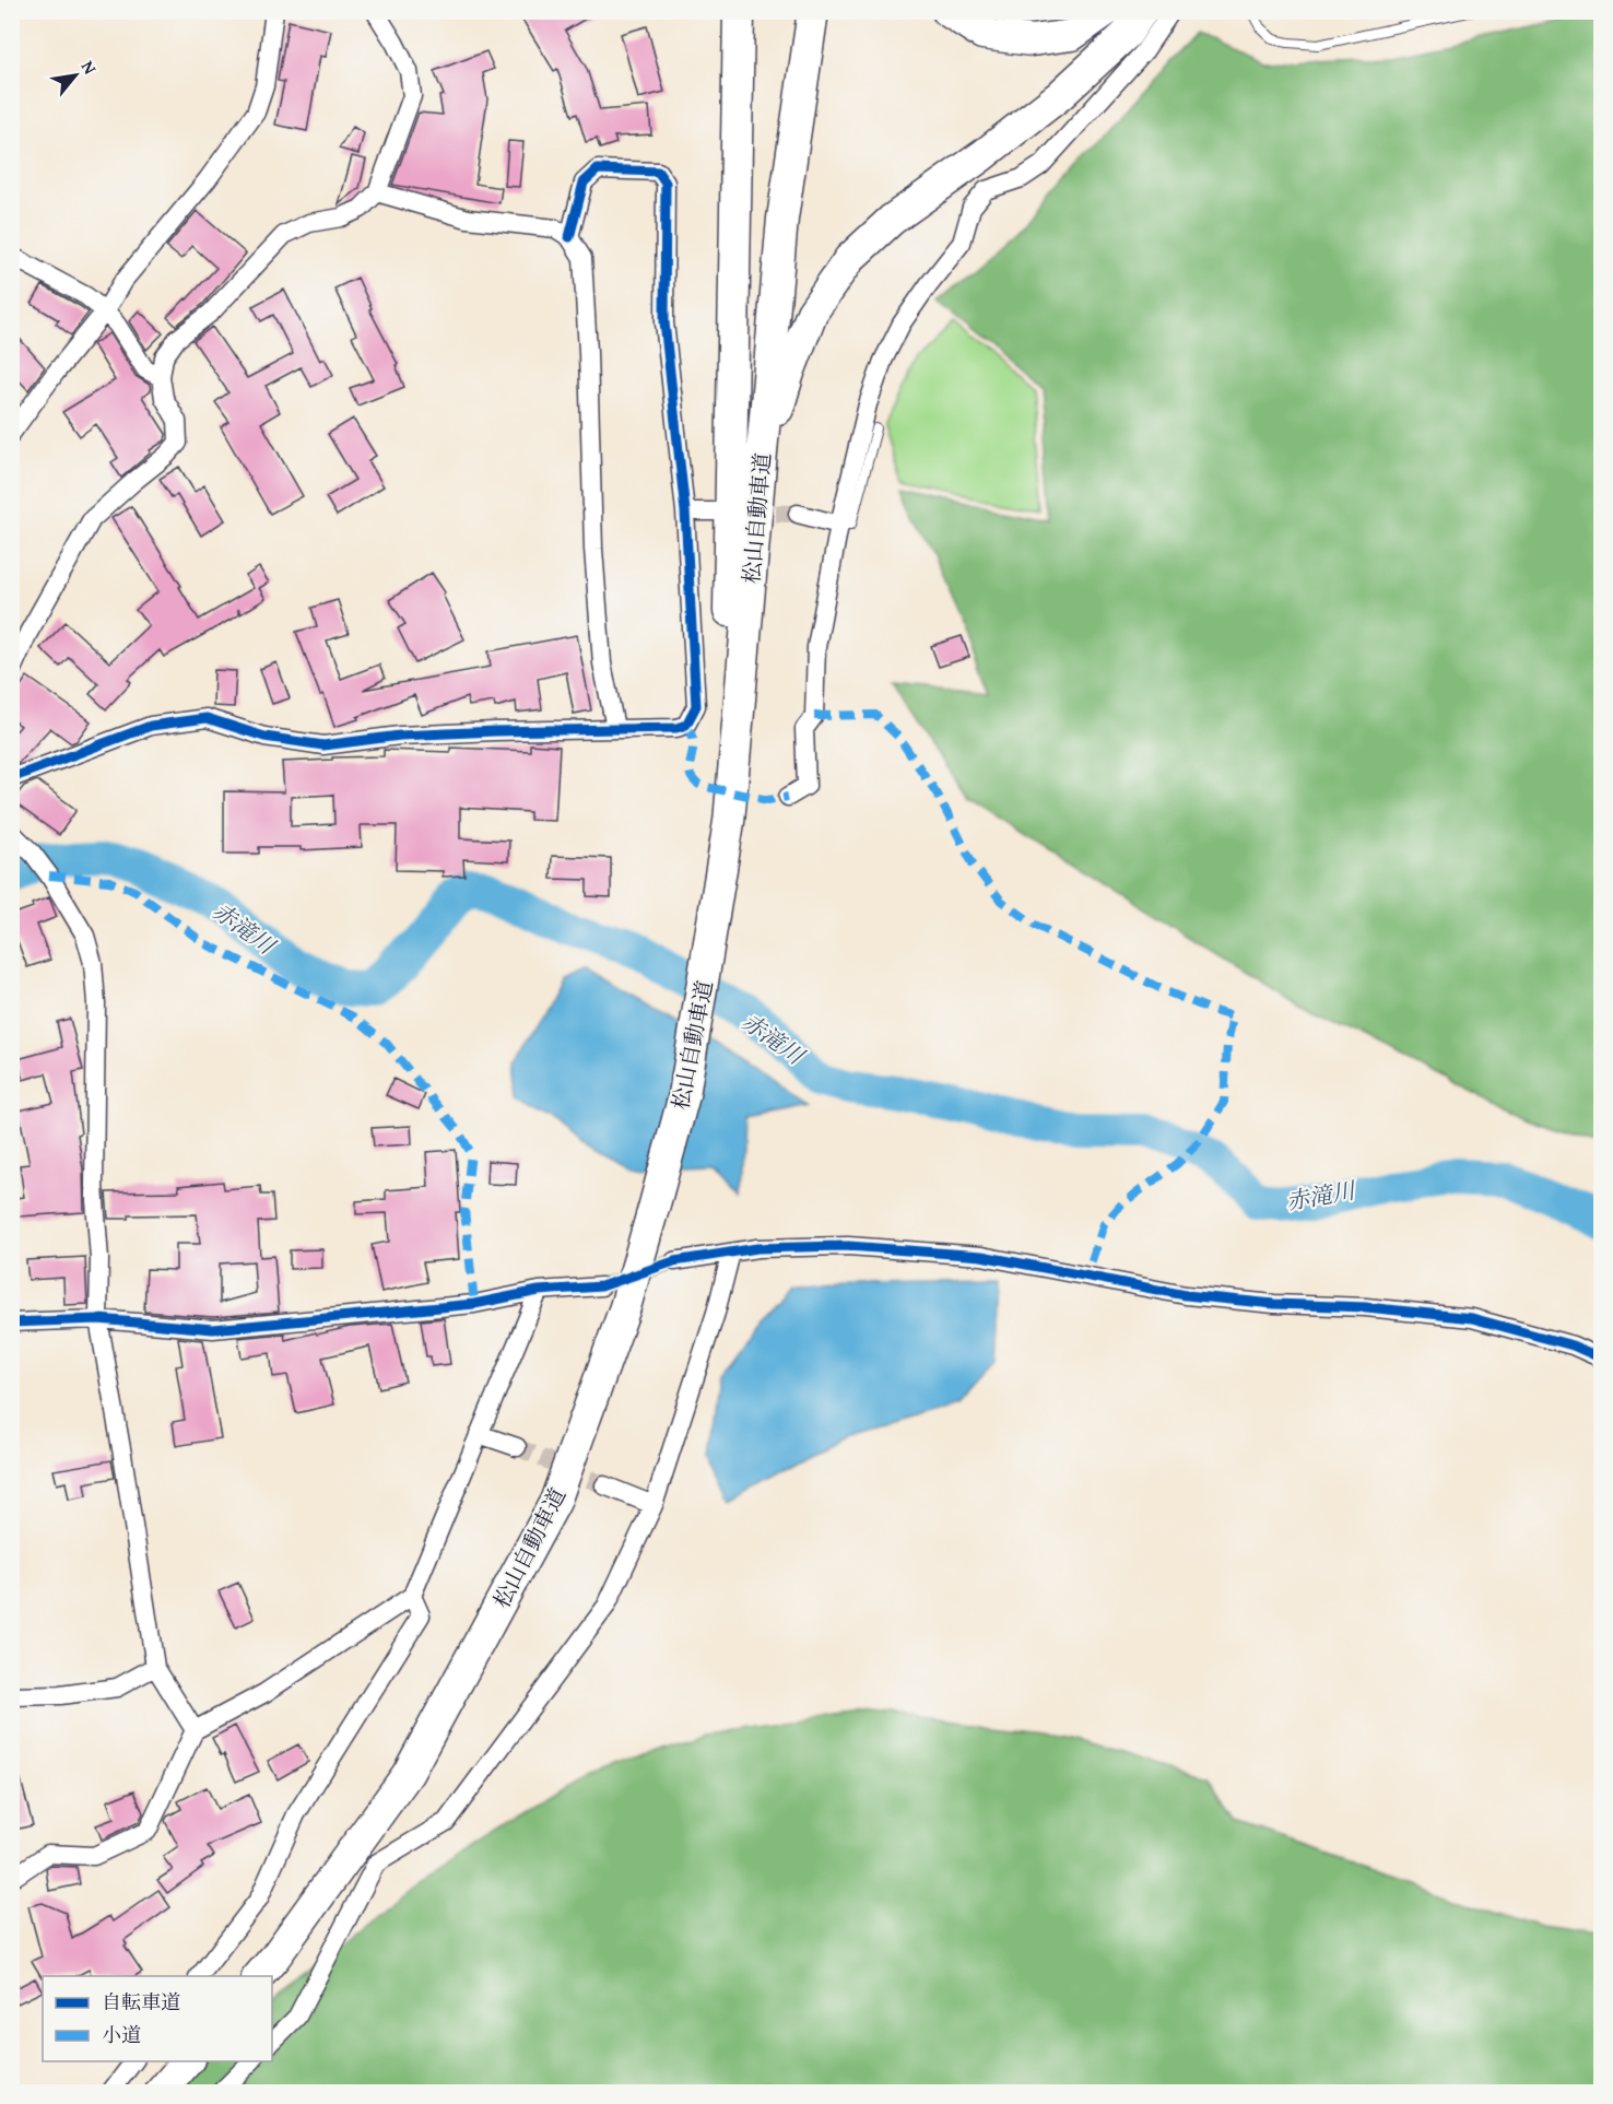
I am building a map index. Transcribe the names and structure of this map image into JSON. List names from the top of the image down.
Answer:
{
  "streets": {
    "highway": ["松山自動車道"]
  },
  "water": ["赤滝川"],
  "legend": ["自転車道", "小道"],
  "north": "top right"
}
